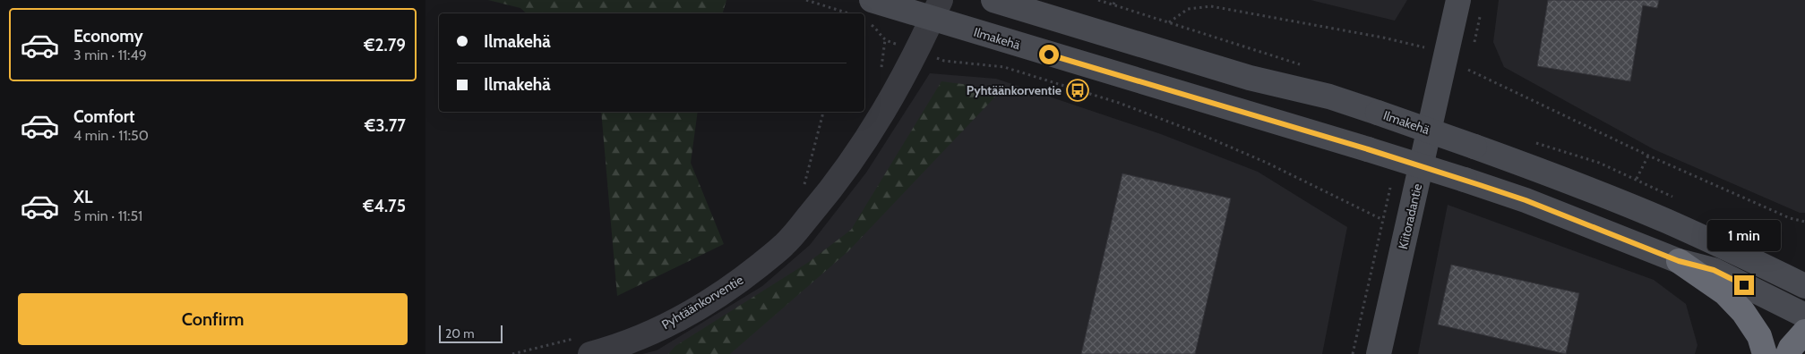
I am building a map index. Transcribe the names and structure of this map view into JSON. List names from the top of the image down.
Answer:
{
  "streets": {
    "main road": ["Ilmakehä", "Kiitoradantie"],
    "street": ["Pyhtäänkorventie"]
  },
  "crossings": [
    ["Ilmakehä", "Pyhtäänkorventie"]
  ],
  "places": {
    "bus stop": ["Pyhtäänkorventie"]
  },
  "scale_bar": "20 m",
  "page": {
    "list": [
      {
        "name": "Economy",
        "note": "3 min · 11:49",
        "value": "€2.79"
      },
      {
        "name": "Comfort",
        "note": "4 min · 11:50",
        "value": "€3.77"
      },
      {
        "name": "XL",
        "note": "5 min · 11:51",
        "value": "€4.75"
      }
    ],
    "banner": ["Ilmakehä", "Ilmakehä"],
    "bubble": "1 min",
    "buttons": "Confirm",
    "scale": "20 m"
  }
}
